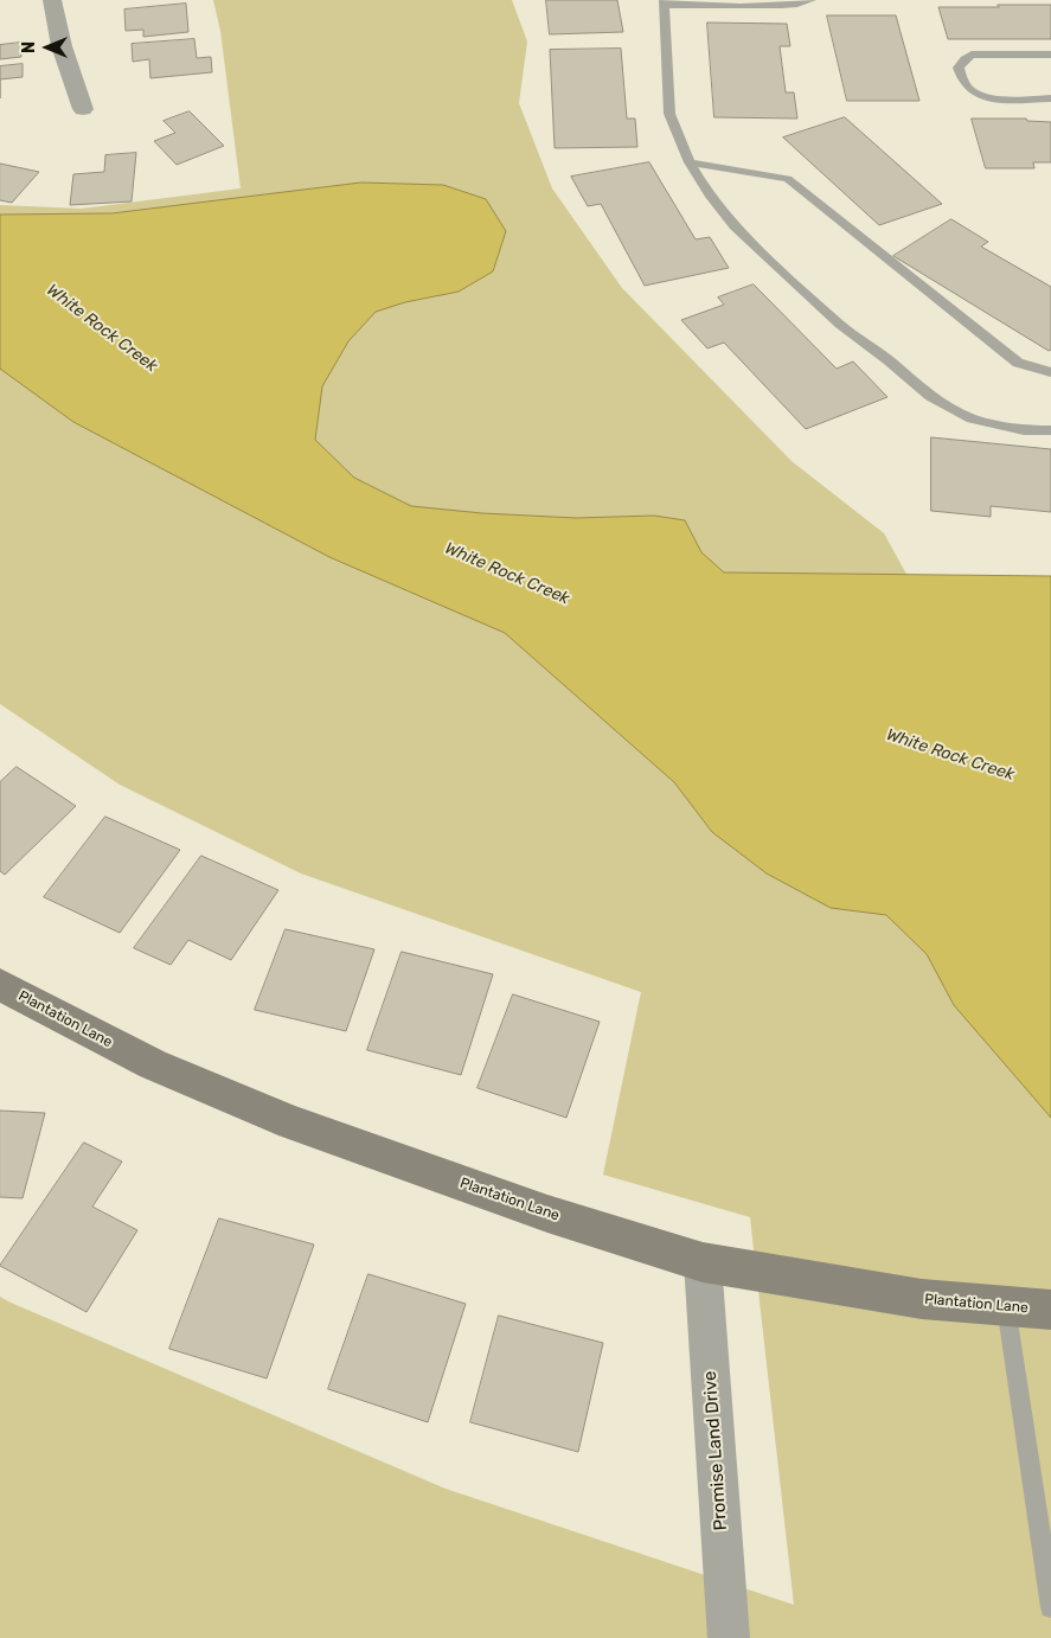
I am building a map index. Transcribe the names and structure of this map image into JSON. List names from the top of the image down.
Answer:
{
  "streets": {
    "street": ["Plantation Lane", "Promise Land Drive"]
  },
  "crossings": [
    ["Plantation Lane", "Promise Land Drive"]
  ],
  "water": ["White Rock Creek"],
  "north": "left"
}
